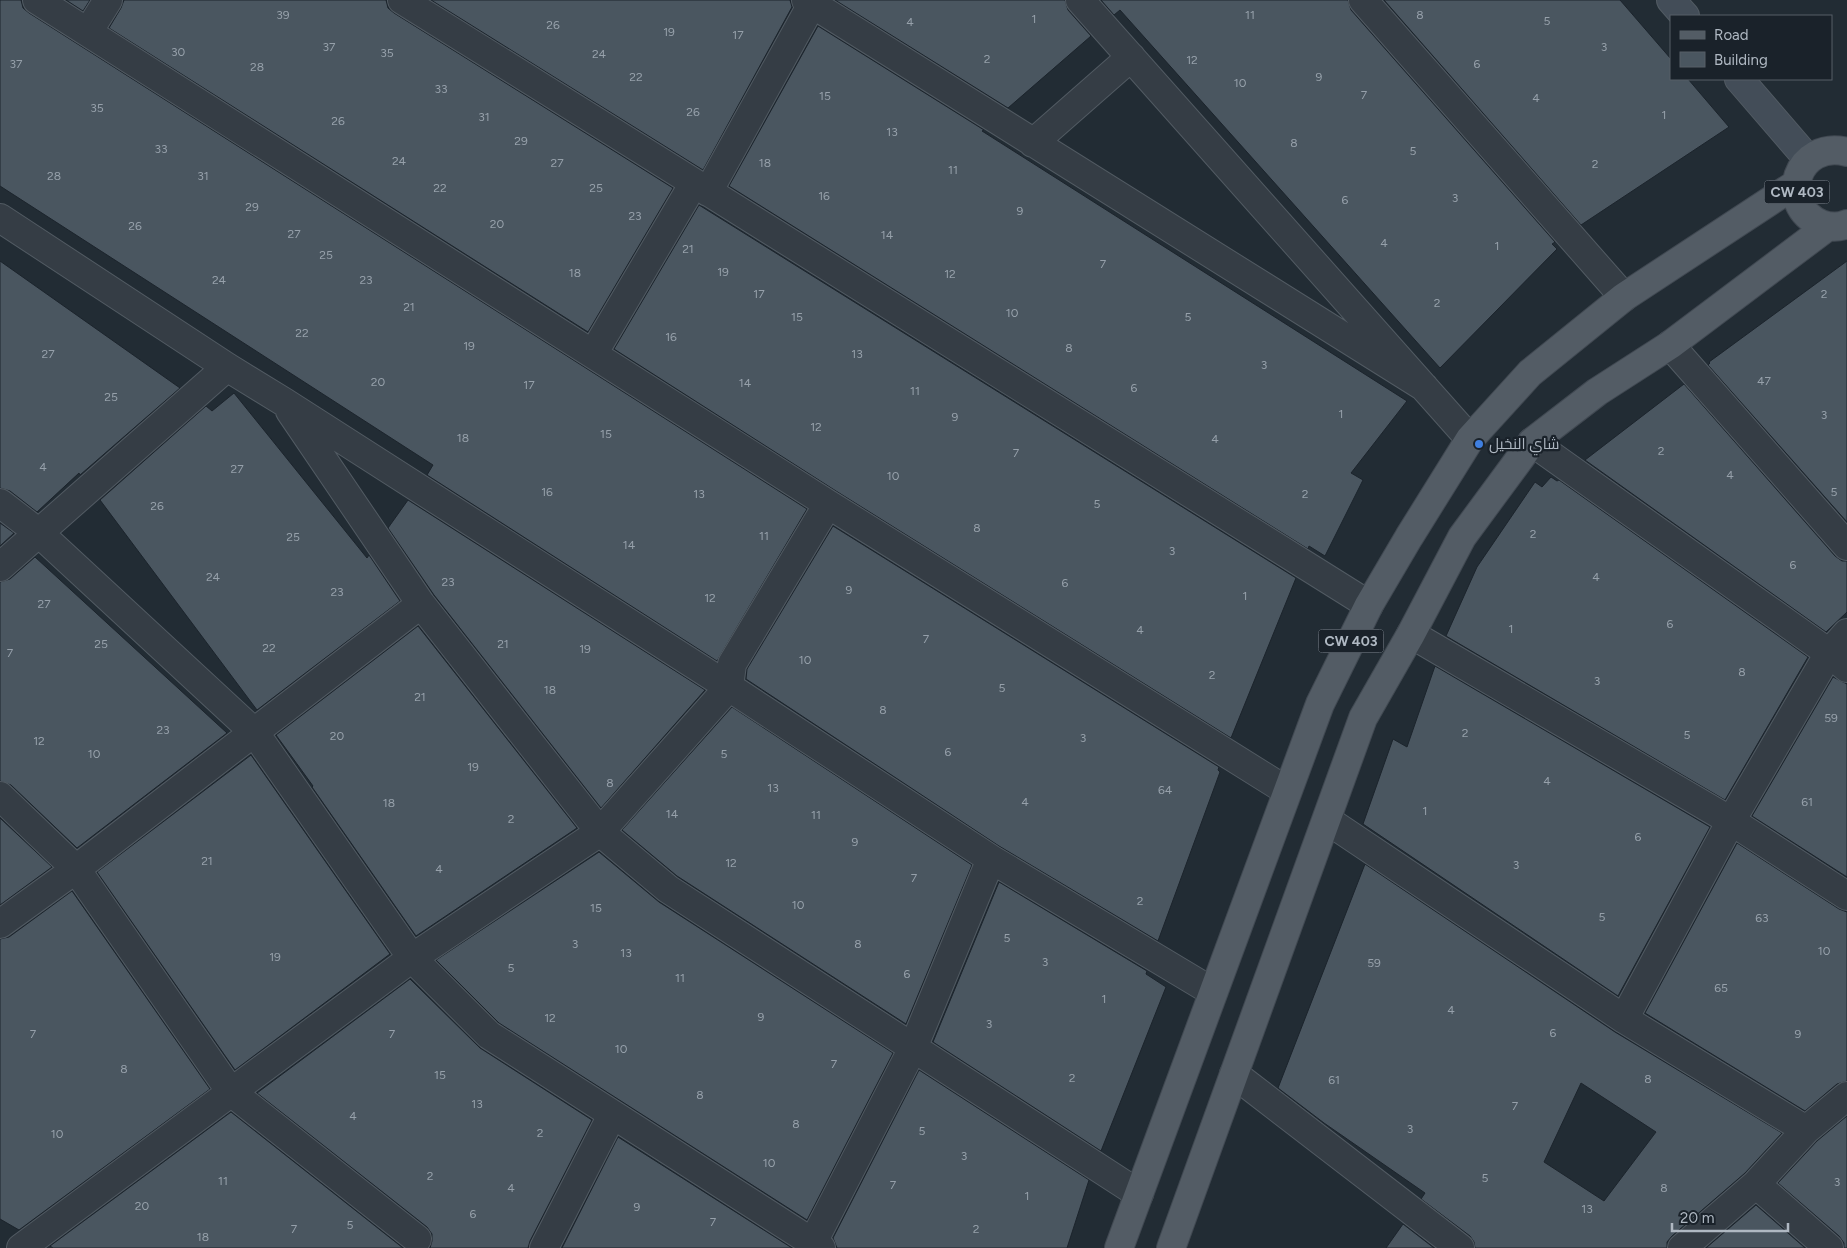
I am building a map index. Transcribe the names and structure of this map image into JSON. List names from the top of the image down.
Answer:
{
  "streets": {
    "main road": ["CW 403"]
  },
  "places": ["شاي النخيل"],
  "house_numbers": [
    "39",
    "11",
    "8",
    "1",
    "5",
    "4",
    "26",
    "19",
    "17",
    "37",
    "3",
    "30",
    "35",
    "24",
    "2",
    "12",
    "37",
    "6",
    "28",
    "22",
    "9",
    "10",
    "33",
    "7",
    "15",
    "4",
    "35",
    "26",
    "1",
    "31",
    "26",
    "13",
    "29",
    "8",
    "33",
    "5",
    "24",
    "27",
    "18",
    "2",
    "11",
    "28",
    "31",
    "22",
    "25",
    "16",
    "3",
    "6",
    "29",
    "9",
    "23",
    "20",
    "26",
    "27",
    "14",
    "4",
    "1",
    "21",
    "25",
    "7",
    "19",
    "18",
    "12",
    "24",
    "23",
    "17",
    "2",
    "2",
    "21",
    "10",
    "15",
    "5",
    "22",
    "16",
    "19",
    "8",
    "27",
    "13",
    "3",
    "47",
    "20",
    "14",
    "17",
    "6",
    "11",
    "25",
    "1",
    "3",
    "9",
    "12",
    "15",
    "18",
    "4",
    "2",
    "7",
    "4",
    "27",
    "4",
    "10",
    "16",
    "5",
    "13",
    "2",
    "5",
    "26",
    "8",
    "2",
    "11",
    "25",
    "14",
    "3",
    "6",
    "24",
    "4",
    "23",
    "6",
    "9",
    "23",
    "1",
    "12",
    "27",
    "6",
    "1",
    "4",
    "7",
    "25",
    "21",
    "22",
    "19",
    "7",
    "10",
    "8",
    "2",
    "3",
    "5",
    "18",
    "21",
    "8",
    "59",
    "23",
    "2",
    "5",
    "20",
    "3",
    "12",
    "6",
    "10",
    "5",
    "19",
    "4",
    "8",
    "13",
    "64",
    "4",
    "61",
    "18",
    "1",
    "14",
    "11",
    "2",
    "6",
    "9",
    "21",
    "12",
    "3",
    "4",
    "7",
    "2",
    "10",
    "15",
    "5",
    "63",
    "5",
    "3",
    "8",
    "10",
    "13",
    "19",
    "3",
    "59",
    "5",
    "6",
    "11",
    "65",
    "1",
    "4",
    "9",
    "12",
    "3",
    "6",
    "7",
    "7",
    "9",
    "10",
    "7",
    "8",
    "15",
    "2",
    "8",
    "61",
    "8",
    "13",
    "7",
    "4",
    "8",
    "3",
    "5",
    "2",
    "10",
    "3",
    "10",
    "2",
    "5",
    "11",
    "3",
    "7",
    "4",
    "8",
    "1",
    "20",
    "9",
    "13",
    "6",
    "7",
    "5",
    "7",
    "2",
    "18"
  ],
  "legend": ["Road", "Building"],
  "scale_bar": "20 m"
}
